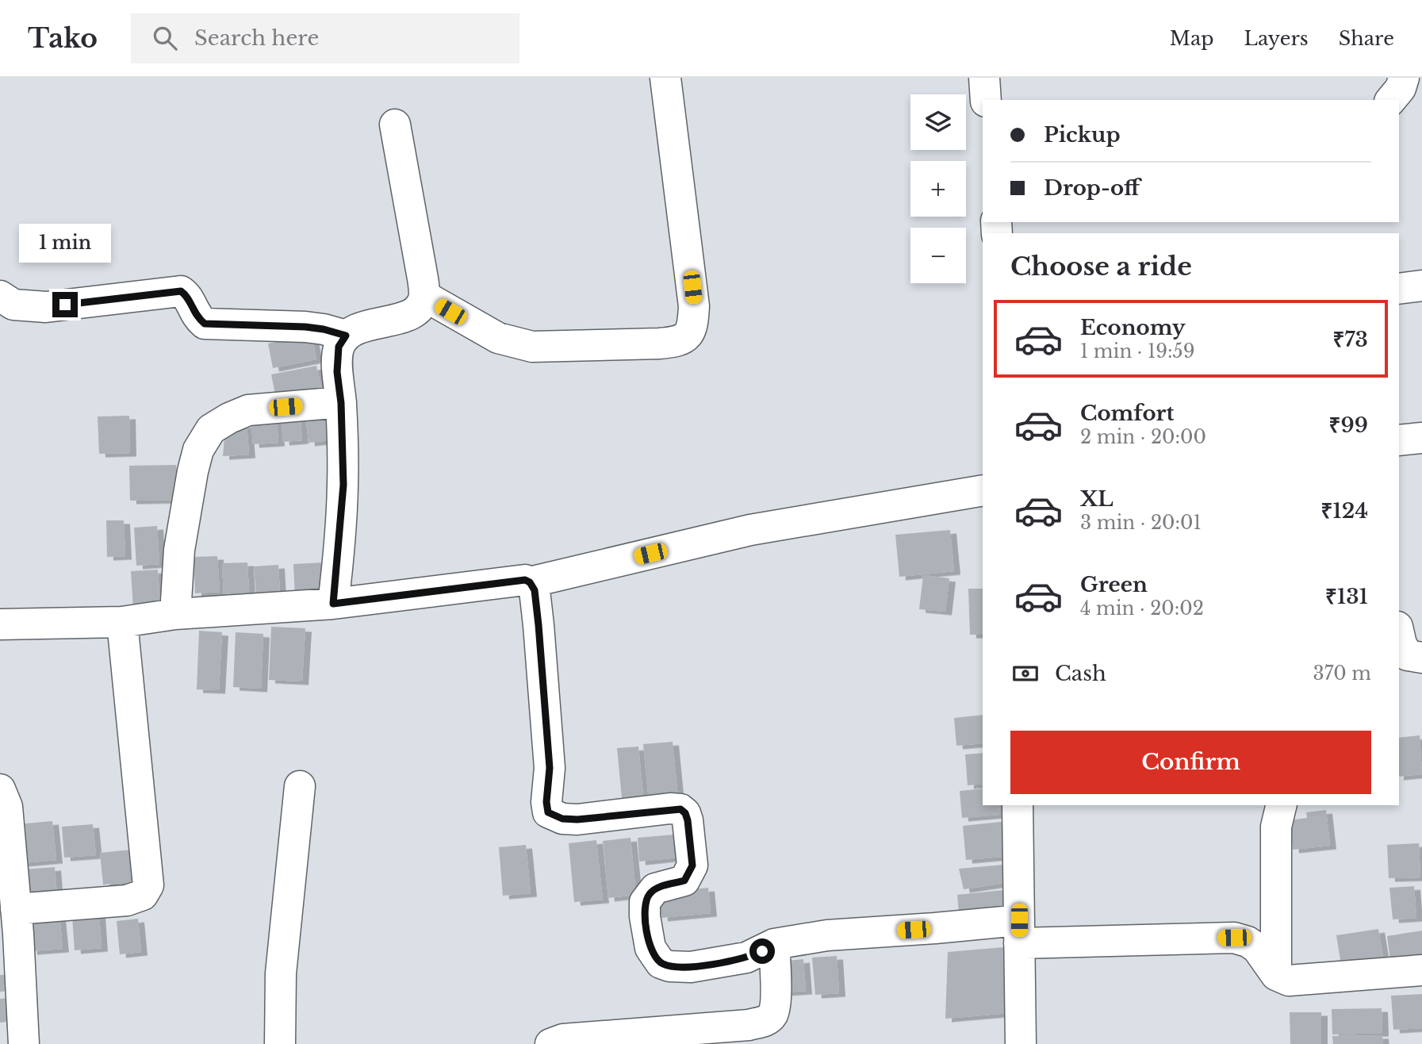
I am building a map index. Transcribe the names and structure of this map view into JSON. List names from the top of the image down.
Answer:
{
  "page": {
    "header": "Tako",
    "search": "Search here",
    "nav": ["Map", "Layers", "Share"],
    "map_buttons": ["+", "−"],
    "banner": ["Pickup", "Drop-off"],
    "bubble": "1 min",
    "heading": "Choose a ride",
    "list": [
      {
        "name": "Economy",
        "note": "1 min · 19:59",
        "value": "₹73"
      },
      {
        "name": "Comfort",
        "note": "2 min · 20:00",
        "value": "₹99"
      },
      {
        "name": "XL",
        "note": "3 min · 20:01",
        "value": "₹124"
      },
      {
        "name": "Green",
        "note": "4 min · 20:02",
        "value": "₹131"
      }
    ],
    "pay": ["Cash", "370 m"],
    "buttons": "Confirm"
  }
}
